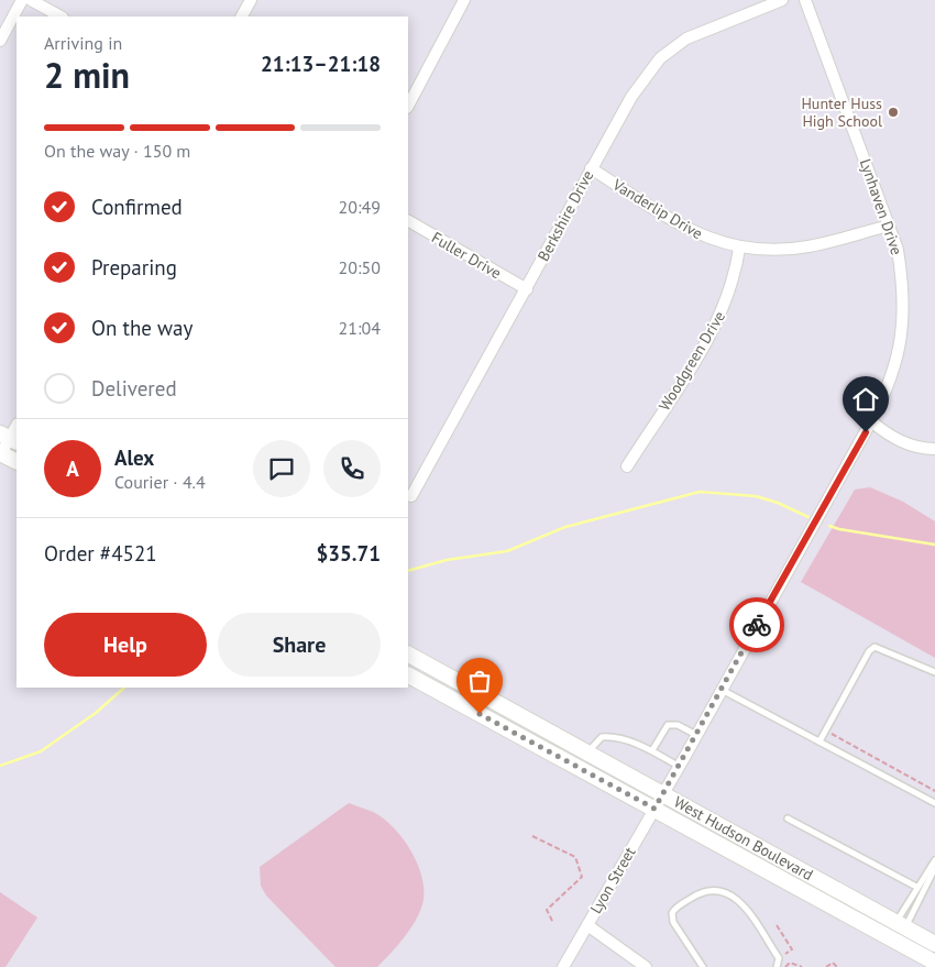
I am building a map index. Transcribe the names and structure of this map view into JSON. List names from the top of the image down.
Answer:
{
  "streets": {
    "main road": ["West Hudson Boulevard"],
    "street": [
      "Lynhaven Drive",
      "Vanderlip Drive",
      "Berkshire Drive",
      "Fuller Drive",
      "Woodgreen Drive",
      "Lyon Street"
    ]
  },
  "crossings": [
    ["Lynhaven Drive", "Vanderlip Drive"],
    ["Lynhaven Drive", "West Hudson Boulevard"],
    ["Lynhaven Drive", "Lyon Street"],
    ["Vanderlip Drive", "Berkshire Drive"],
    ["Vanderlip Drive", "Woodgreen Drive"],
    ["Berkshire Drive", "Fuller Drive"],
    ["West Hudson Boulevard", "Lyon Street"]
  ],
  "places": ["Hunter Huss High School"],
  "page": {
    "heading": ["2 min", "Arriving in", "21:13–21:18"],
    "panel": [
      "Alex",
      "Courier · 4.4",
      "Order #4521",
      "$35.71"
    ],
    "bar": "On the way · 150 m",
    "list": [
      ["Confirmed", "20:49"],
      ["Preparing", "20:50"],
      ["On the way", "21:04"],
      "Delivered"
    ],
    "round": "A",
    "buttons": ["Help", "Share"]
  }
}
